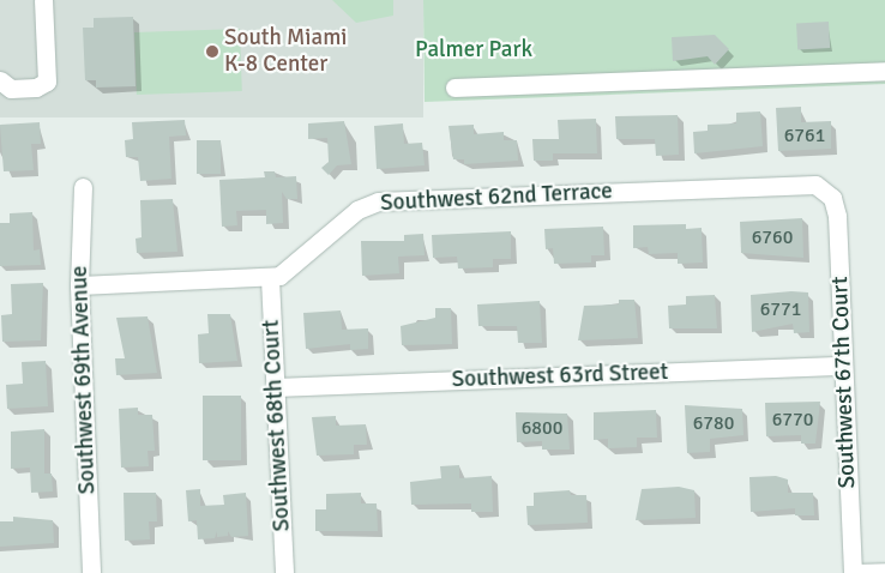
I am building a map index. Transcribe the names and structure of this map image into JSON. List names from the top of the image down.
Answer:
{
  "streets": {
    "street": [
      "Southwest 62nd Terrace",
      "Southwest 63rd Street",
      "Southwest 69th Avenue",
      "Southwest 67th Court",
      "Southwest 68th Court"
    ]
  },
  "crossings": [
    ["Southwest 62nd Terrace", "Southwest 69th Avenue"],
    ["Southwest 62nd Terrace", "Southwest 67th Court"],
    ["Southwest 62nd Terrace", "Southwest 68th Court"],
    ["Southwest 63rd Street", "Southwest 67th Court"],
    ["Southwest 63rd Street", "Southwest 68th Court"]
  ],
  "parks": ["Palmer Park"],
  "places": ["South Miami K-8 Center"],
  "house_numbers": [
    "6761",
    "6760",
    "6771",
    "6770",
    "6780",
    "6800"
  ]
}
